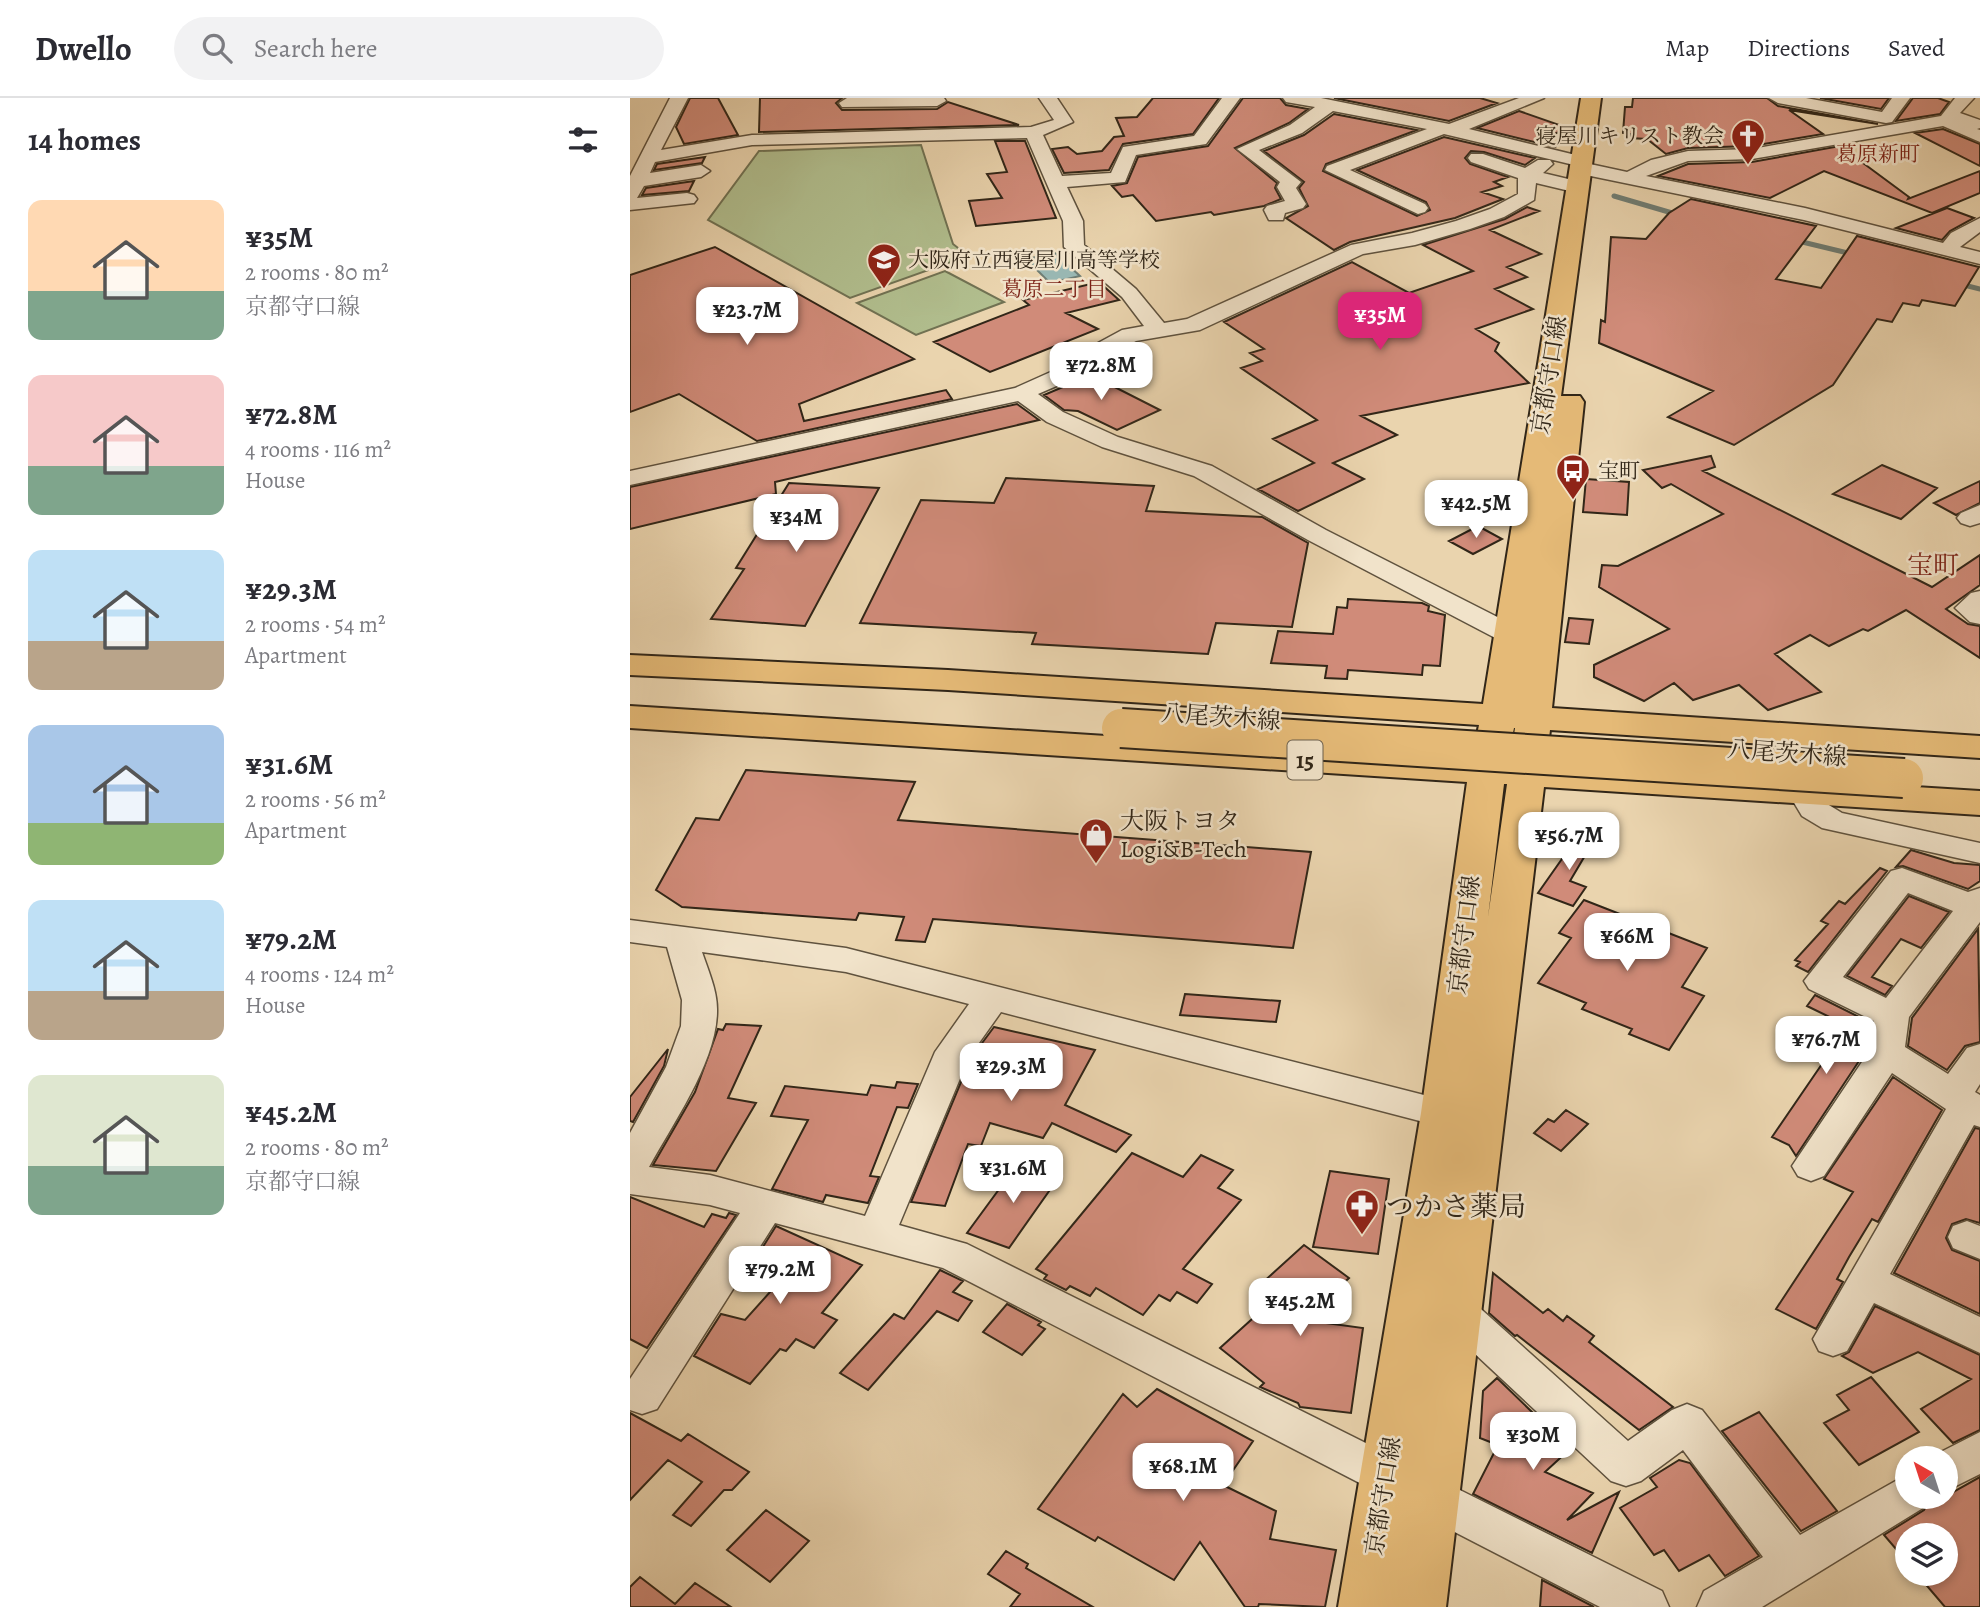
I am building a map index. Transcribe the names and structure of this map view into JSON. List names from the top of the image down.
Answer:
{
  "streets": {
    "main road": ["京都守口線", "八尾茨木線", "15"]
  },
  "crossings": [
    ["京都守口線", "15"]
  ],
  "districts": ["葛原新町", "葛原二丁目", "宝町"],
  "places": {
    "church": ["寝屋川キリスト教会"],
    "school or university": ["大阪府立西寝屋川高等学校"],
    "bus stop": ["宝町"],
    "shop": ["大阪トヨタ Logi&B-Tech"],
    "pharmacy": ["つかさ薬局"]
  },
  "north": "top left",
  "page": {
    "header": "Dwello",
    "search": "Search here",
    "nav": ["Map", "Directions", "Saved"],
    "heading": "14 homes",
    "list": [
      {
        "name": "¥35M",
        "note": "2 rooms · 80 m² · 京都守口線"
      },
      {
        "name": "¥72.8M",
        "note": "4 rooms · 116 m² · House"
      },
      {
        "name": "¥29.3M",
        "note": "2 rooms · 54 m² · Apartment"
      },
      {
        "name": "¥31.6M",
        "note": "2 rooms · 56 m² · Apartment"
      },
      {
        "name": "¥79.2M",
        "note": "4 rooms · 124 m² · House"
      },
      {
        "name": "¥45.2M",
        "note": "2 rooms · 80 m² · 京都守口線"
      }
    ],
    "price": [
      "¥23.7M",
      "¥35M",
      "¥72.8M",
      "¥42.5M",
      "¥34M",
      "¥56.7M",
      "¥66M",
      "¥76.7M",
      "¥29.3M",
      "¥31.6M",
      "¥79.2M",
      "¥45.2M",
      "¥30M",
      "¥68.1M"
    ]
  }
}
